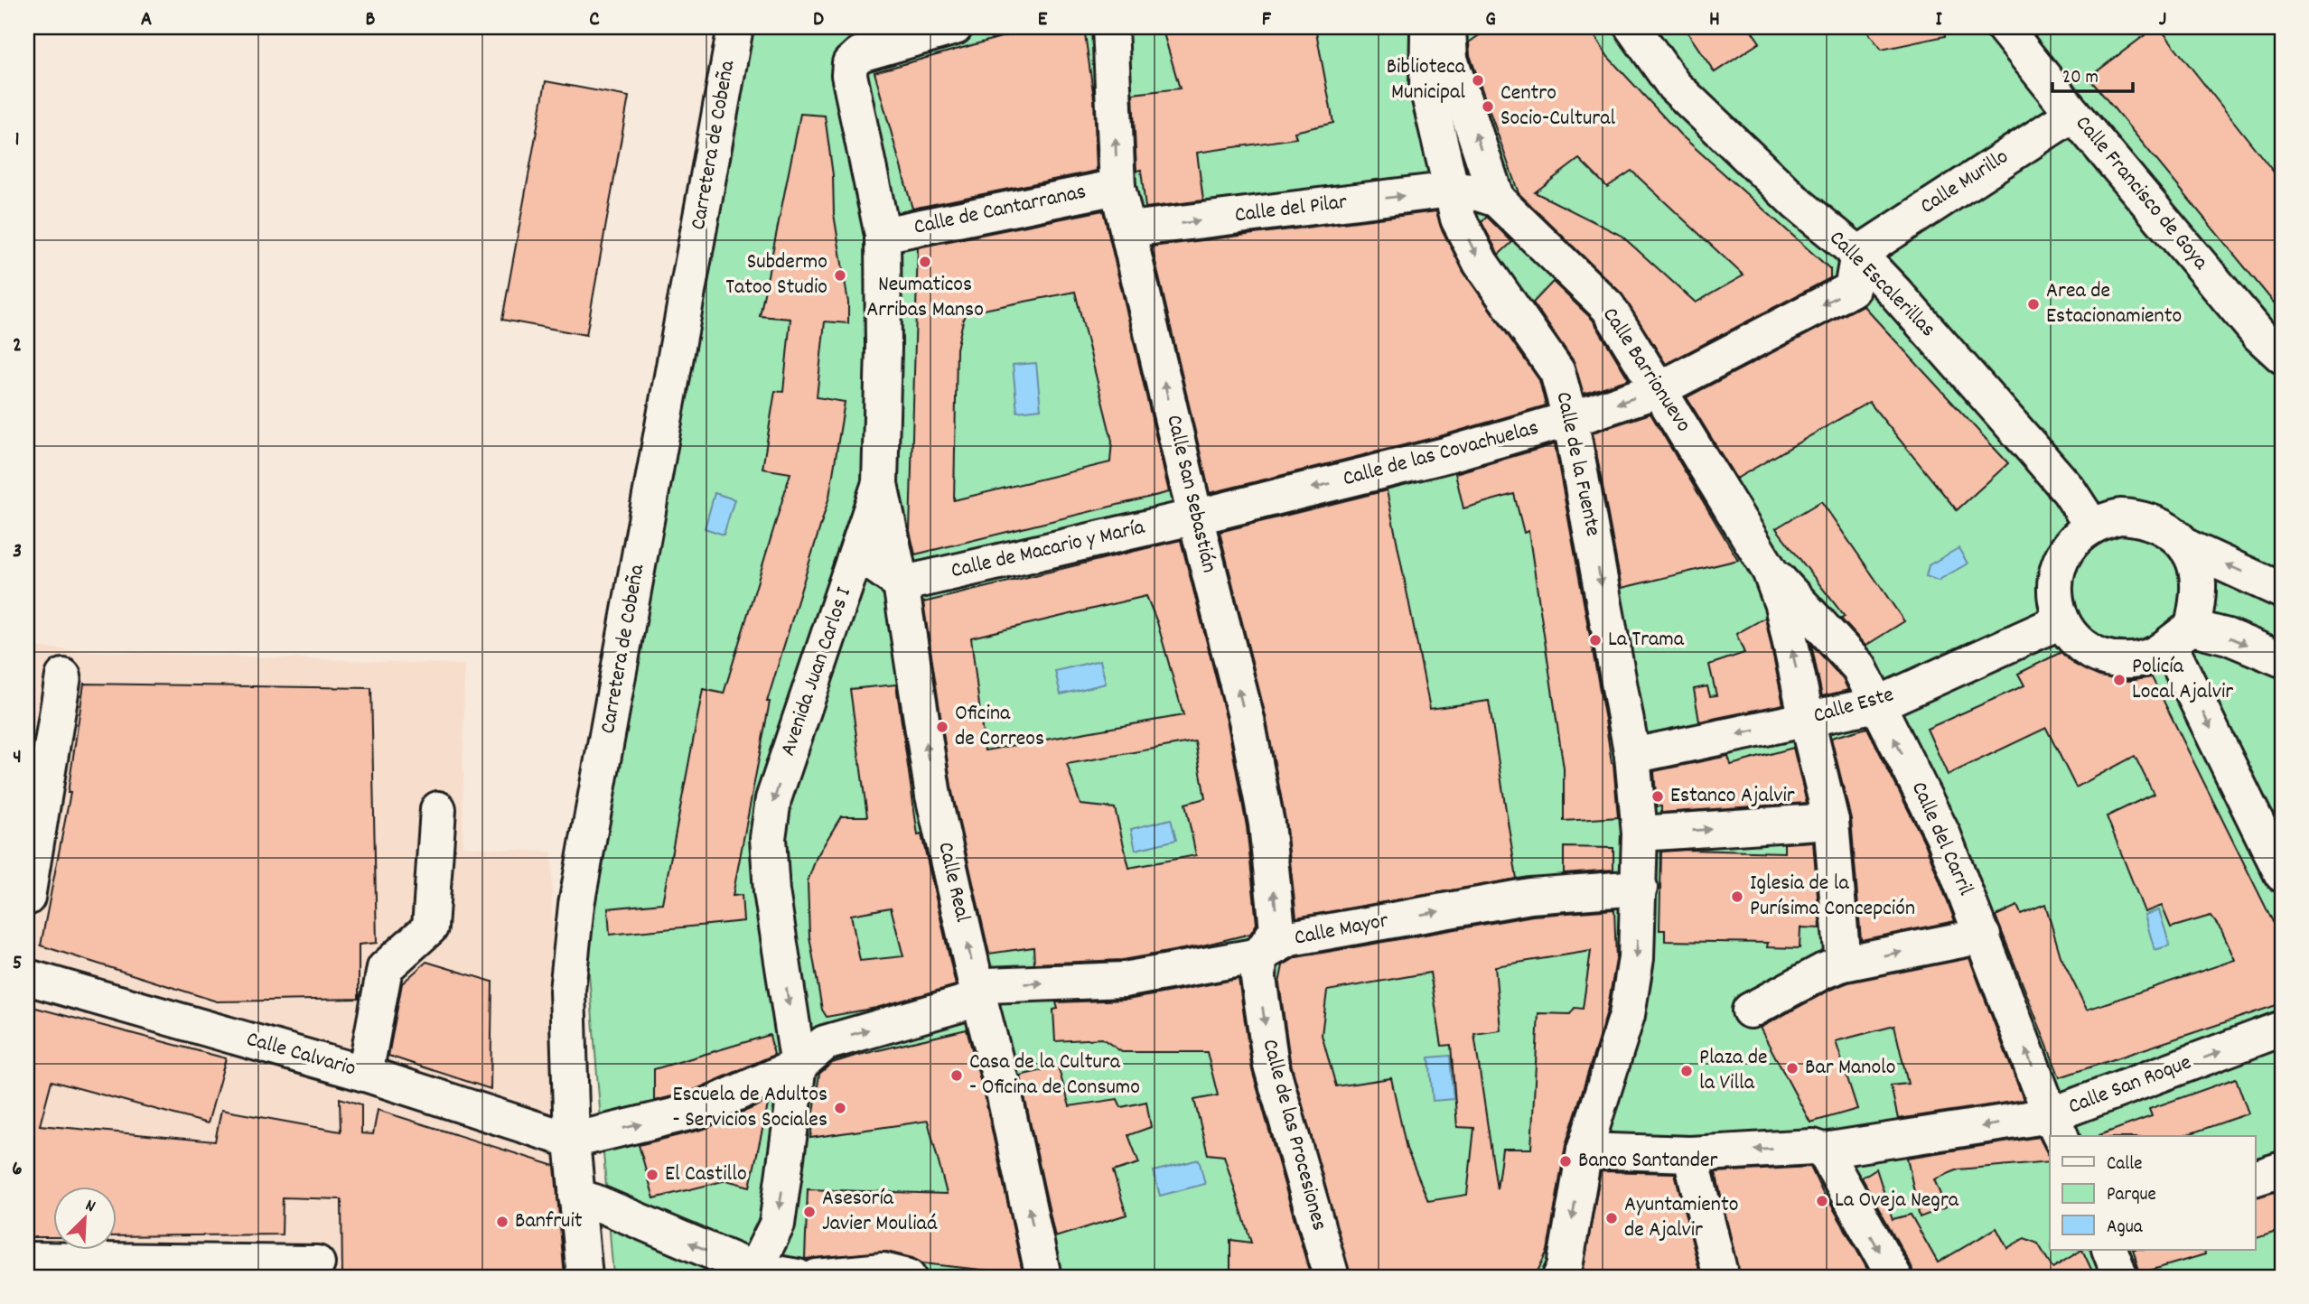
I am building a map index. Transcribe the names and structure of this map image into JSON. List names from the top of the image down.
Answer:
{
  "streets": {
    "street": [
      "Carretera de Cobeña",
      "Calle Murillo",
      "Calle Francisco de Goya",
      "Calle del Pilar",
      "Calle de Cantarranas",
      "Calle Escalerillas",
      "Calle Barrionuevo",
      "Calle de las Covachuelas",
      "Calle de la Fuente",
      "Calle San Sebastián",
      "Calle de Macario y María",
      "Avenida Juan Carlos I",
      "Calle Este",
      "Calle del Carril",
      "Calle Real",
      "Calle Mayor",
      "Calle Calvario",
      "Calle San Roque",
      "Calle de las Procesiones"
    ]
  },
  "crossings": [
    ["Carretera de Cobeña", "Calle Calvario"],
    ["Calle Murillo", "Calle Francisco de Goya"],
    ["Calle Murillo", "Calle Escalerillas"],
    ["Calle Murillo", "Calle de las Covachuelas"],
    ["Calle del Pilar", "Calle Barrionuevo"],
    ["Calle del Pilar", "Calle de la Fuente"],
    ["Calle del Pilar", "Calle San Sebastián"],
    ["Calle de Cantarranas", "Calle San Sebastián"],
    ["Calle de Cantarranas", "Avenida Juan Carlos I"],
    ["Calle Escalerillas", "Calle de las Covachuelas"],
    ["Calle Escalerillas", "Calle Este"],
    ["Calle Barrionuevo", "Calle de las Covachuelas"],
    ["Calle Barrionuevo", "Calle de la Fuente"],
    ["Calle Barrionuevo", "Calle del Carril"],
    ["Calle de las Covachuelas", "Calle de la Fuente"],
    ["Calle de las Covachuelas", "Calle San Sebastián"],
    ["Calle de las Covachuelas", "Calle de Macario y María"],
    ["Calle de la Fuente", "Calle Este"],
    ["Calle de la Fuente", "Calle Mayor"],
    ["Calle San Sebastián", "Calle de Macario y María"],
    ["Calle San Sebastián", "Calle Mayor"],
    ["Calle San Sebastián", "Calle de las Procesiones"],
    ["Calle de Macario y María", "Calle Real"],
    ["Avenida Juan Carlos I", "Calle Real"],
    ["Calle Este", "Calle del Carril"],
    ["Calle del Carril", "Calle San Roque"],
    ["Calle Real", "Calle Mayor"],
    ["Calle Mayor", "Calle de las Procesiones"]
  ],
  "one_way": [
    "Calle del Pilar",
    "Calle de las Covachuelas",
    "Calle San Sebastián",
    "Avenida Juan Carlos I",
    "Calle Real",
    "Calle Mayor"
  ],
  "places": [
    "Biblioteca Municipal",
    "Centro Socio-Cultural",
    "Neumaticos Arribas Manso",
    "Subdermo Tatoo Studio",
    "Area de Estacionamiento",
    "La Trama",
    "Policía Local Ajalvir",
    "Oficina de Correos",
    "Estanco Ajalvir",
    "Iglesia de la Purísima Concepción",
    "Bar Manolo",
    "Plaza de la Villa",
    "Casa de la Cultura - Oficina de Consumo",
    "Escuela de Adultos - Servicios Sociales",
    "Banco Santander",
    "El Castillo",
    "La Oveja Negra",
    "Asesoría Javier Mouliaá",
    "Ayuntamiento de Ajalvir",
    "Banfruit"
  ],
  "legend": ["Calle", "Parque", "Agua"],
  "scale_bar": "20 m",
  "north": "top right",
  "grid": {
    "columns": [
      "A",
      "B",
      "C",
      "D",
      "E",
      "F",
      "G",
      "H",
      "I",
      "J"
    ],
    "rows": [
      "1",
      "2",
      "3",
      "4",
      "5",
      "6"
    ]
  }
}
